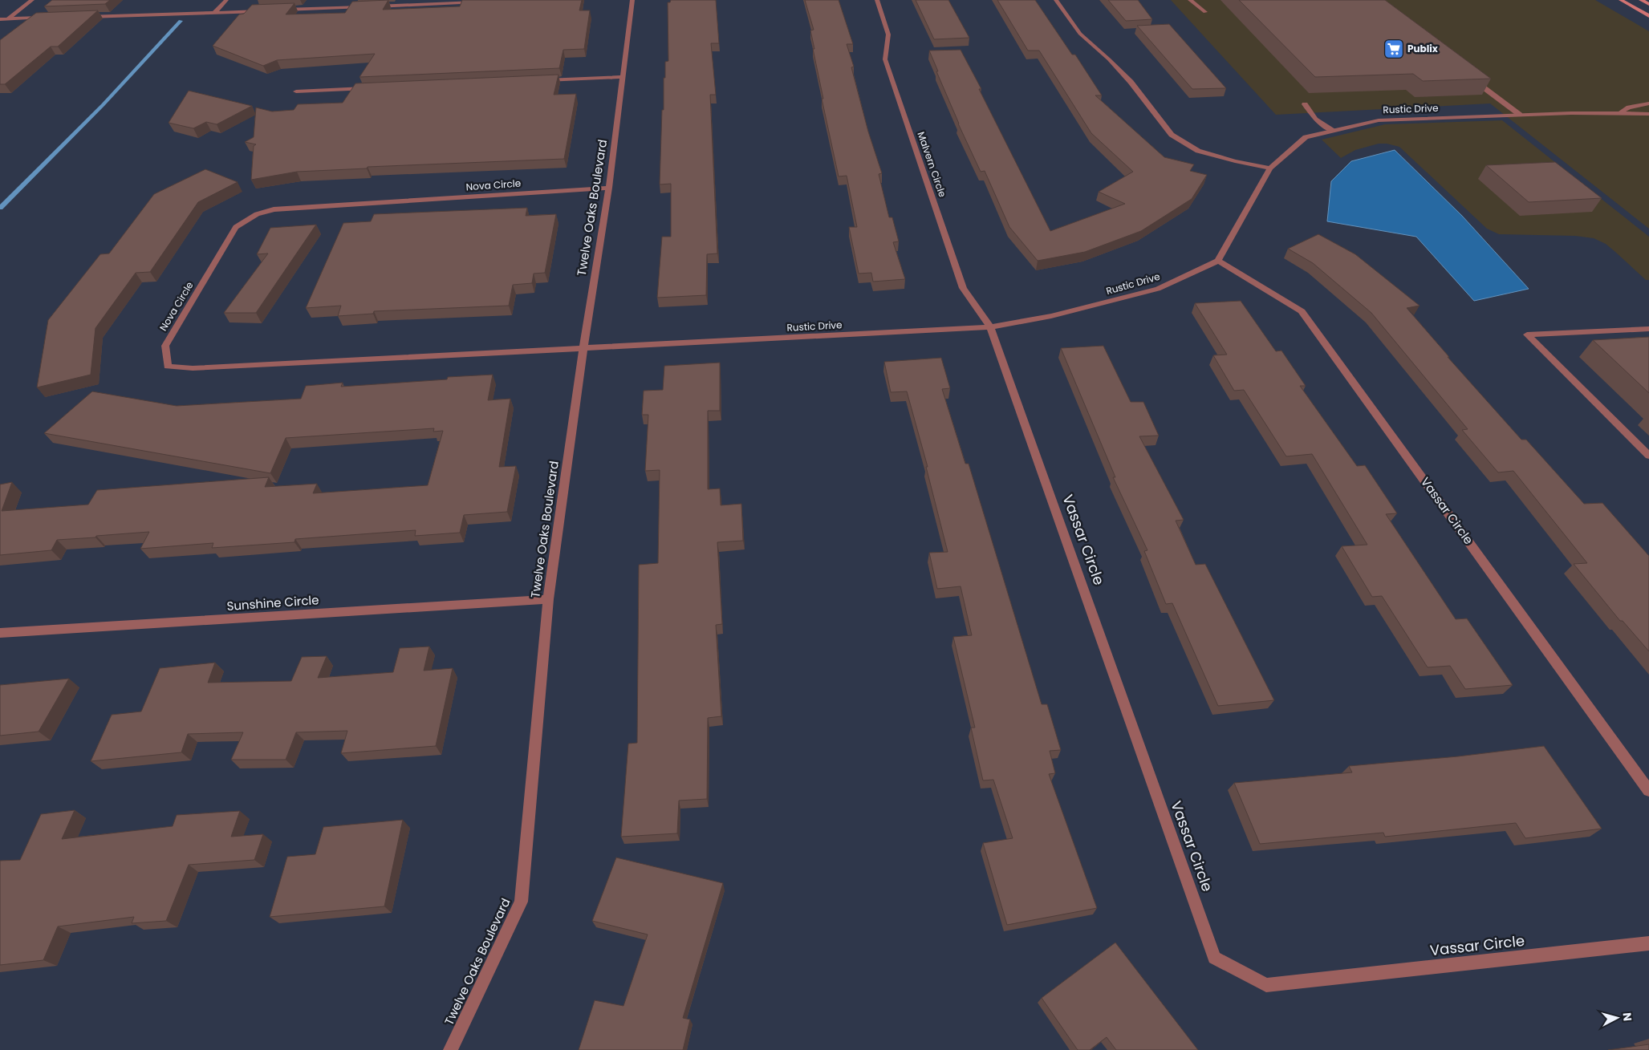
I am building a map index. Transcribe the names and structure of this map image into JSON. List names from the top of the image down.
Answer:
{
  "streets": {
    "street": [
      "Rustic Drive",
      "Malvern Circle",
      "Nova Circle",
      "Twelve Oaks Boulevard",
      "Vassar Circle",
      "Sunshine Circle"
    ]
  },
  "crossings": [
    ["Rustic Drive", "Malvern Circle"],
    ["Rustic Drive", "Nova Circle"],
    ["Rustic Drive", "Twelve Oaks Boulevard"],
    ["Rustic Drive", "Vassar Circle"],
    ["Malvern Circle", "Vassar Circle"],
    ["Nova Circle", "Twelve Oaks Boulevard"],
    ["Twelve Oaks Boulevard", "Sunshine Circle"]
  ],
  "places": {
    "supermarket": ["Publix"]
  },
  "north": "right"
}
